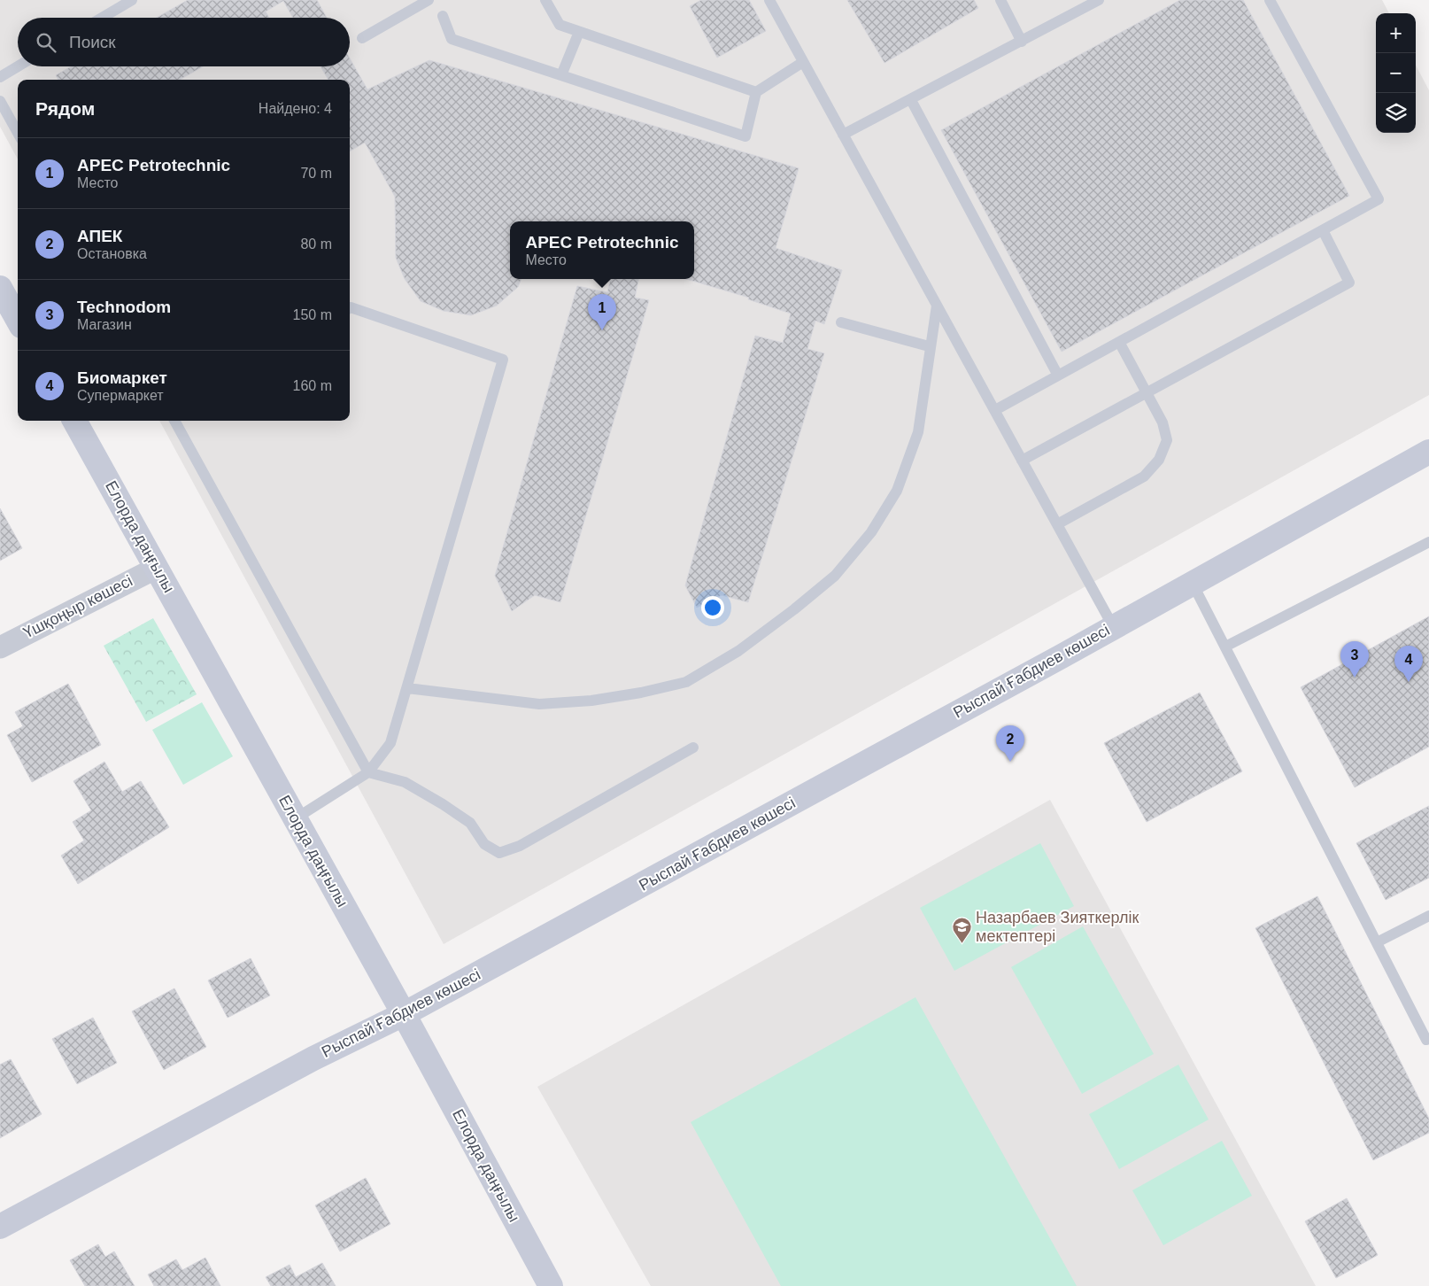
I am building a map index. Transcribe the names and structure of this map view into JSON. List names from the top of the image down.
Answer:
{
  "streets": {
    "street": ["Елорда даңғылы", "Үшқоңыр көшесі", "Рыспай Ғабдиев көшесі"]
  },
  "crossings": [
    ["Елорда даңғылы", "Үшқоңыр көшесі"],
    ["Елорда даңғылы", "Рыспай Ғабдиев көшесі"]
  ],
  "places": {
    "school or university": ["Назарбаев Зияткерлік мектептері"]
  },
  "page": {
    "map_buttons": ["+", "−"],
    "search": "Поиск",
    "heading": ["Рядом", "Найдено: 4"],
    "list": [
      {
        "mark": "1",
        "name": "APEC Petrotechnic",
        "note": "Место",
        "value": "70 m"
      },
      {
        "mark": "2",
        "name": "АПЕК",
        "note": "Остановка",
        "value": "80 m"
      },
      {
        "mark": "3",
        "name": "Technodom",
        "note": "Магазин",
        "value": "150 m"
      },
      {
        "mark": "4",
        "name": "Биомаркет",
        "note": "Супермаркет",
        "value": "160 m"
      }
    ],
    "popup": ["APEC Petrotechnic", "Место"],
    "pins": [
      "1",
      "3",
      "4",
      "2"
    ]
  }
}
